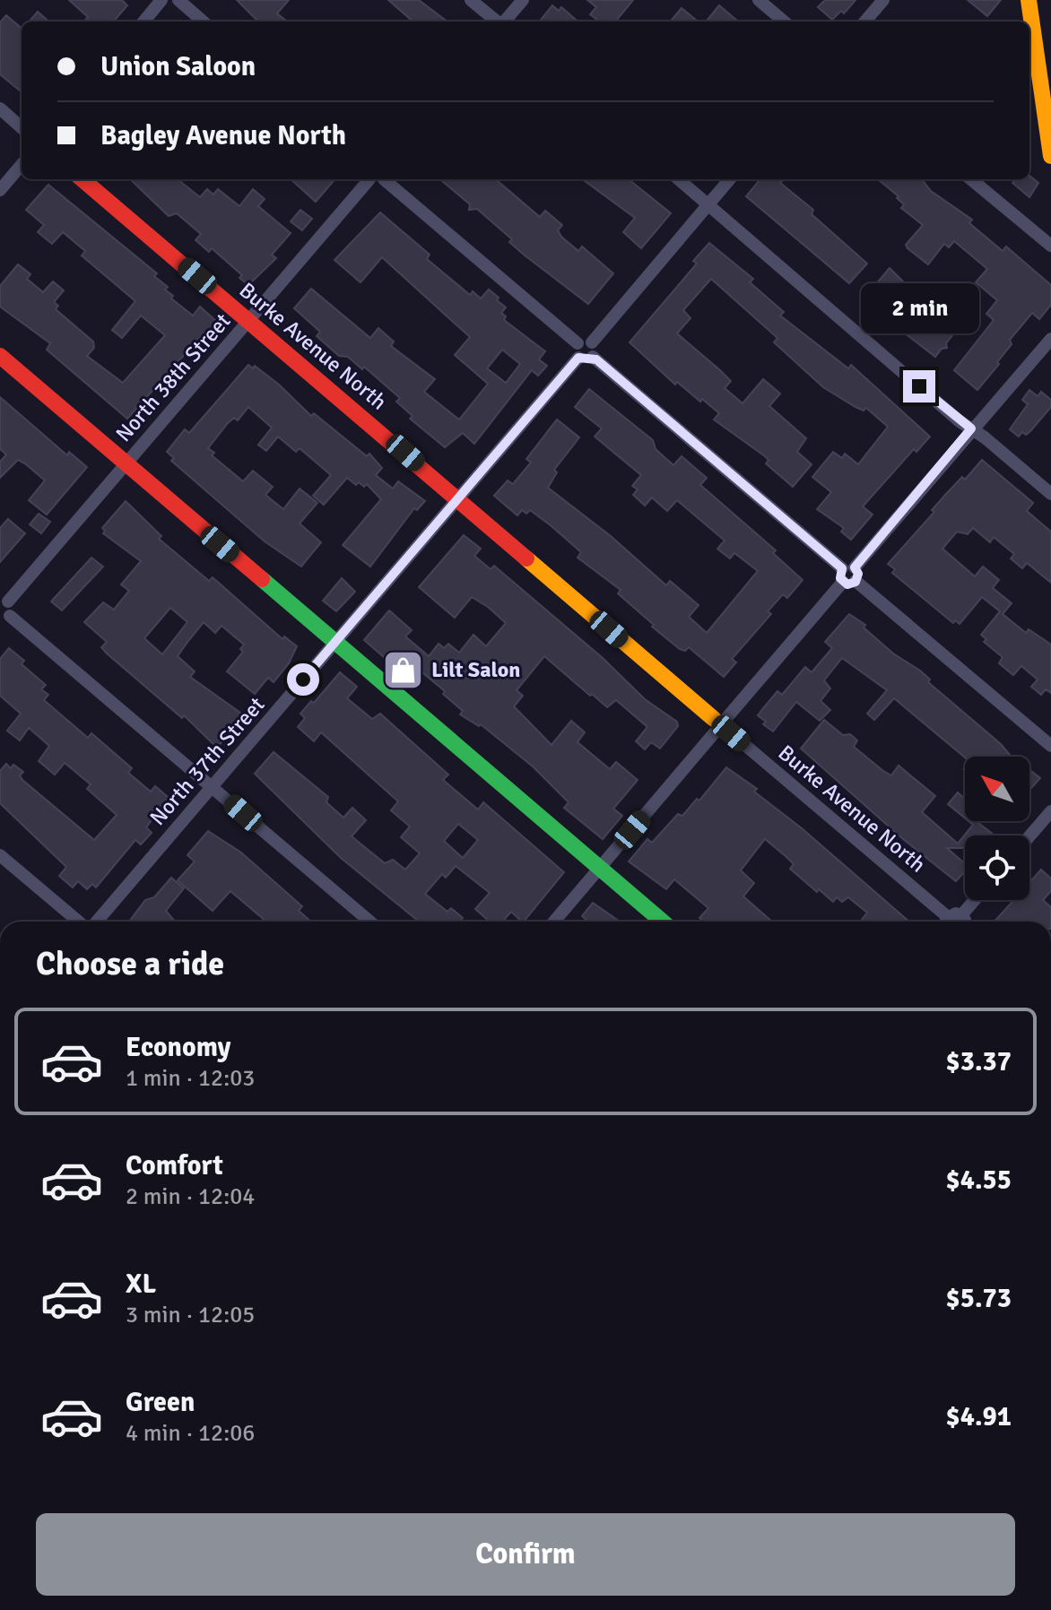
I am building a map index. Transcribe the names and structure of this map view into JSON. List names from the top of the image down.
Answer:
{
  "streets": {
    "street": ["Burke Avenue North", "North 38th Street", "North 37th Street"]
  },
  "crossings": [
    ["Burke Avenue North", "North 38th Street"],
    ["Burke Avenue North", "North 37th Street"]
  ],
  "places": {
    "shop": ["Lilt Salon"]
  },
  "north": "top left",
  "page": {
    "banner": ["Union Saloon", "Bagley Avenue North"],
    "bubble": "2 min",
    "heading": "Choose a ride",
    "list": [
      {
        "name": "Economy",
        "note": "1 min · 12:03",
        "value": "$3.37"
      },
      {
        "name": "Comfort",
        "note": "2 min · 12:04",
        "value": "$4.55"
      },
      {
        "name": "XL",
        "note": "3 min · 12:05",
        "value": "$5.73"
      },
      {
        "name": "Green",
        "note": "4 min · 12:06",
        "value": "$4.91"
      }
    ],
    "buttons": "Confirm"
  }
}
